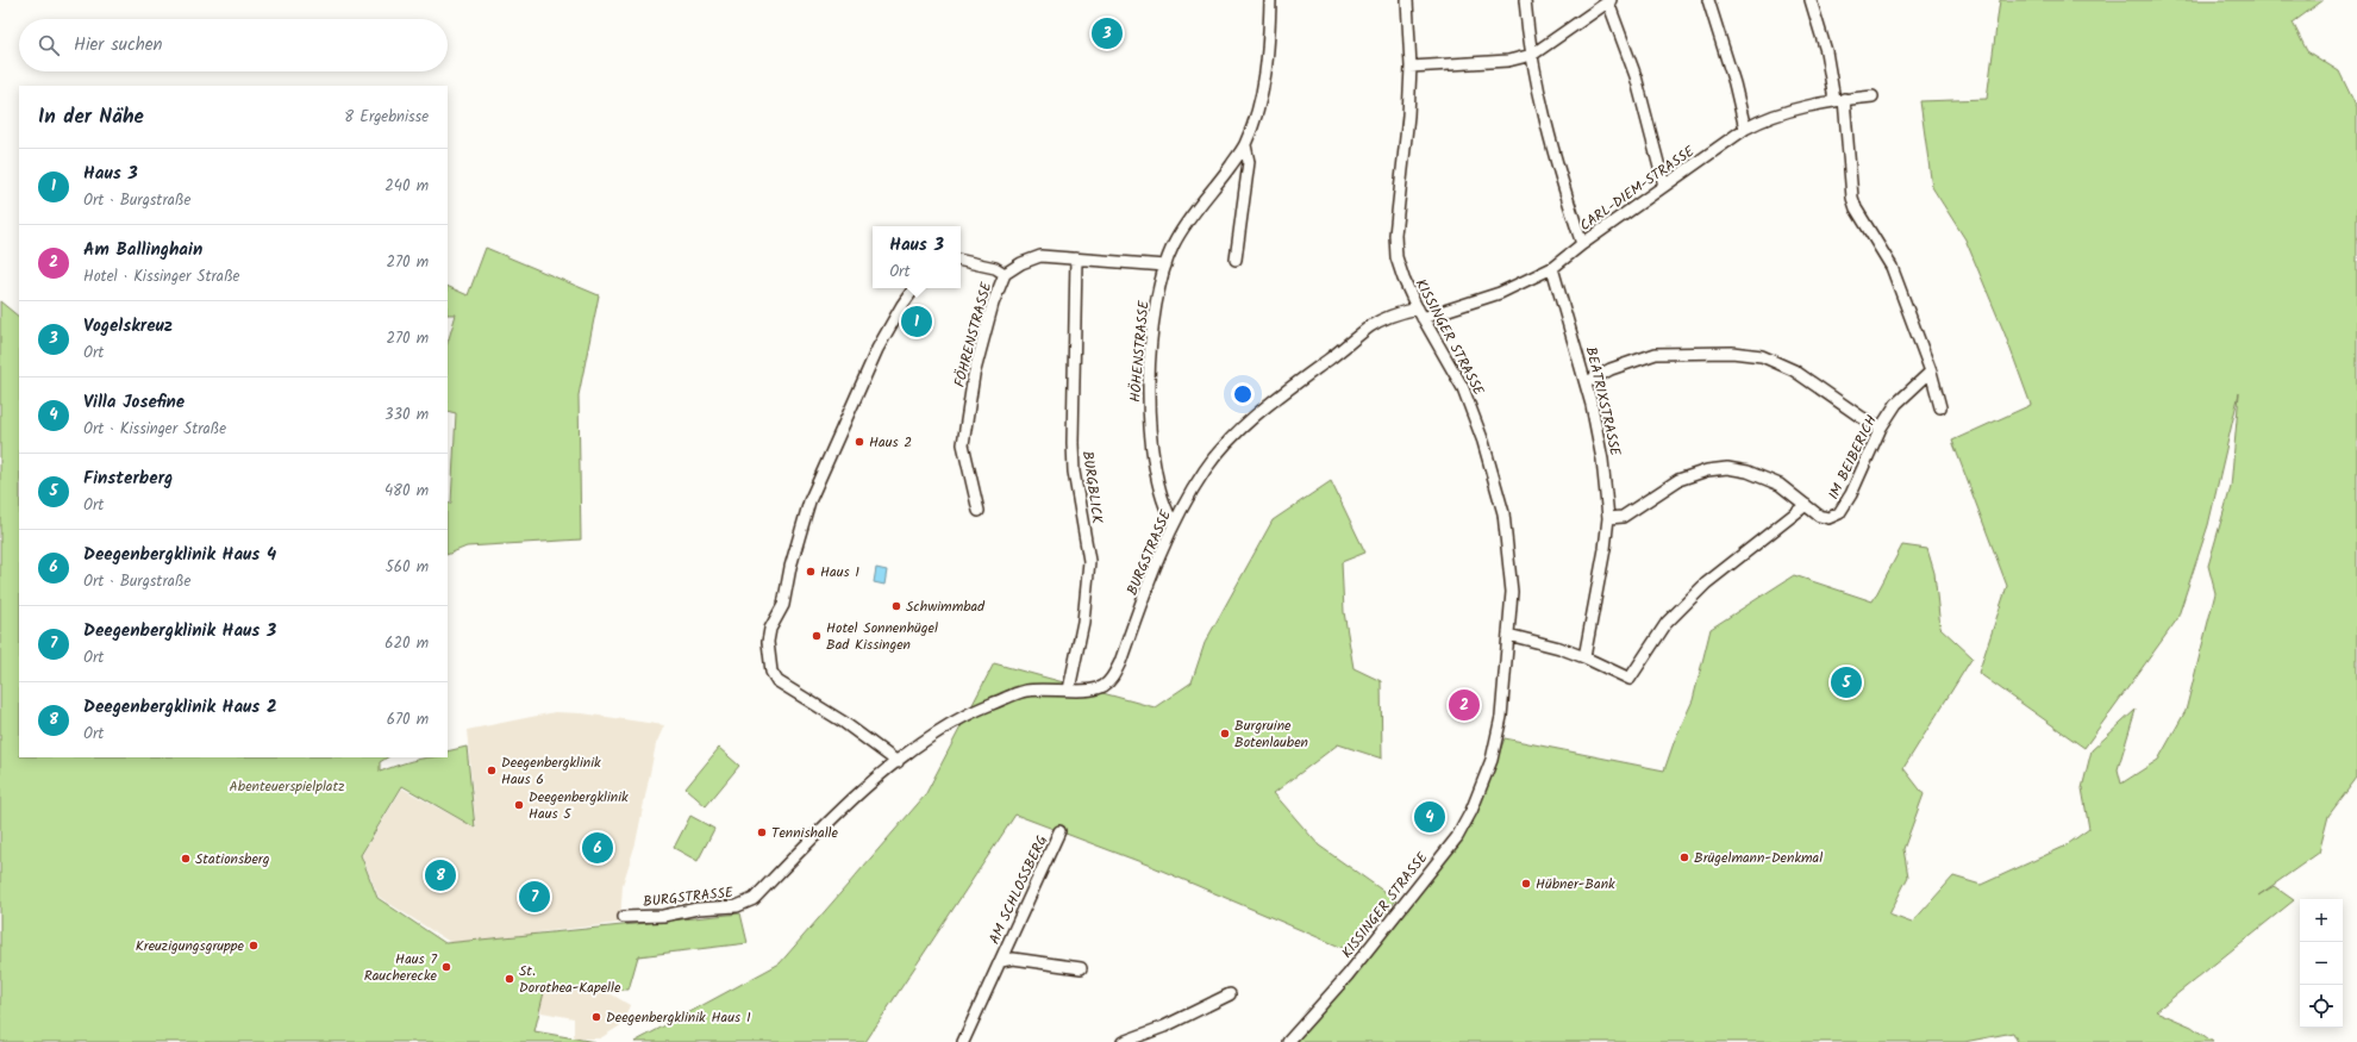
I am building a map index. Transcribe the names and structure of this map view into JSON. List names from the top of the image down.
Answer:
{
  "streets": {
    "street": [
      "CARL-DIEM-STRASSE",
      "FÖHRENSTRASSE",
      "KISSINGER STRASSE",
      "HÖHENSTRASSE",
      "BEATRIXSTRASSE",
      "IM BEIBERICH",
      "BURGBLICK",
      "BURGSTRASSE",
      "AM SCHLOSSBERG"
    ]
  },
  "crossings": [
    ["CARL-DIEM-STRASSE", "KISSINGER STRASSE"],
    ["CARL-DIEM-STRASSE", "BEATRIXSTRASSE"],
    ["CARL-DIEM-STRASSE", "BURGSTRASSE"],
    ["FÖHRENSTRASSE", "HÖHENSTRASSE"],
    ["FÖHRENSTRASSE", "BURGBLICK"],
    ["KISSINGER STRASSE", "BURGSTRASSE"],
    ["HÖHENSTRASSE", "BURGSTRASSE"],
    ["BEATRIXSTRASSE", "IM BEIBERICH"],
    ["BURGBLICK", "BURGSTRASSE"]
  ],
  "parks": ["Abenteuerspielplatz"],
  "places": [
    "Haus 2",
    "Haus 1",
    "Schwimmbad",
    "Hotel Sonnenhügel Bad Kissingen",
    "Burgruine Botenlauben",
    "Deegenbergklinik Haus 6",
    "Deegenbergklinik Haus 5",
    "Tennishalle",
    "Brügelmann-Denkmal",
    "Stationsberg",
    "Hübner-Bank",
    "Kreuzigungsgruppe",
    "Haus 7 Raucherecke",
    "St. Dorothea-Kapelle",
    "Deegenbergklinik Haus 1"
  ],
  "page": {
    "pins": [
      "3",
      "1",
      "5",
      "2",
      "4",
      "6",
      "8",
      "7"
    ],
    "search": "Hier suchen",
    "heading": ["In der Nähe", "8 Ergebnisse"],
    "list": [
      {
        "mark": "1",
        "name": "Haus 3",
        "note": "Ort · Burgstraße",
        "value": "240 m"
      },
      {
        "mark": "2",
        "name": "Am Ballinghain",
        "note": "Hotel · Kissinger Straße",
        "value": "270 m"
      },
      {
        "mark": "3",
        "name": "Vogelskreuz",
        "note": "Ort",
        "value": "270 m"
      },
      {
        "mark": "4",
        "name": "Villa Josefine",
        "note": "Ort · Kissinger Straße",
        "value": "330 m"
      },
      {
        "mark": "5",
        "name": "Finsterberg",
        "note": "Ort",
        "value": "480 m"
      },
      {
        "mark": "6",
        "name": "Deegenbergklinik Haus 4",
        "note": "Ort · Burgstraße",
        "value": "560 m"
      },
      {
        "mark": "7",
        "name": "Deegenbergklinik Haus 3",
        "note": "Ort",
        "value": "620 m"
      },
      {
        "mark": "8",
        "name": "Deegenbergklinik Haus 2",
        "note": "Ort",
        "value": "670 m"
      }
    ],
    "popup": ["Haus 3", "Ort"],
    "map_buttons": ["+", "−"]
  }
}
